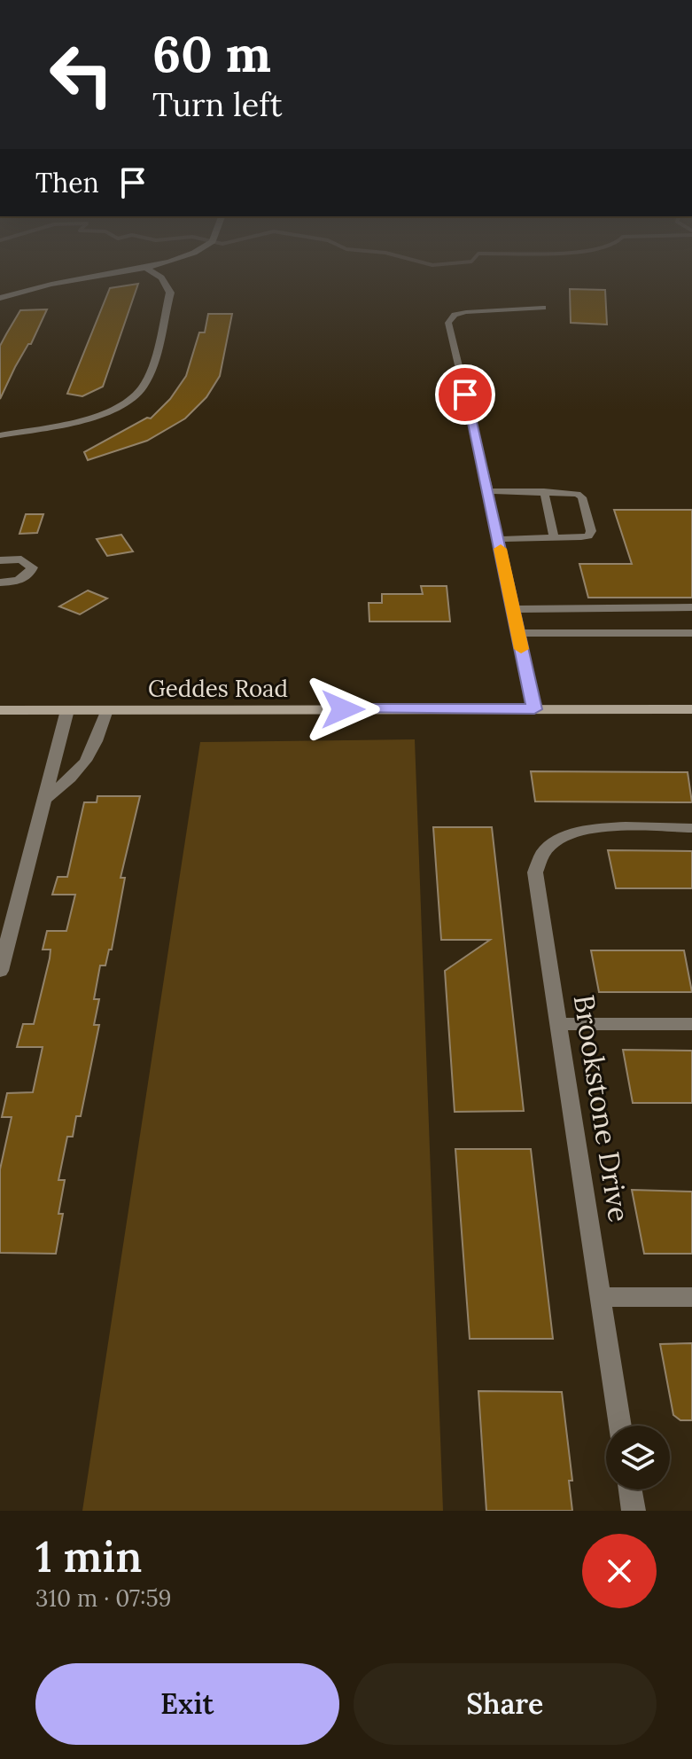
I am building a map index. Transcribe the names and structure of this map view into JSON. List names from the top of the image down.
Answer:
{
  "streets": {
    "main road": ["Geddes Road"],
    "street": ["Brookstone Drive"]
  },
  "page": {
    "turn": ["60 m", "Turn left"],
    "then": "Then",
    "heading": ["1 min", "310 m · 07:59"],
    "buttons": ["Exit", "Share"]
  }
}
